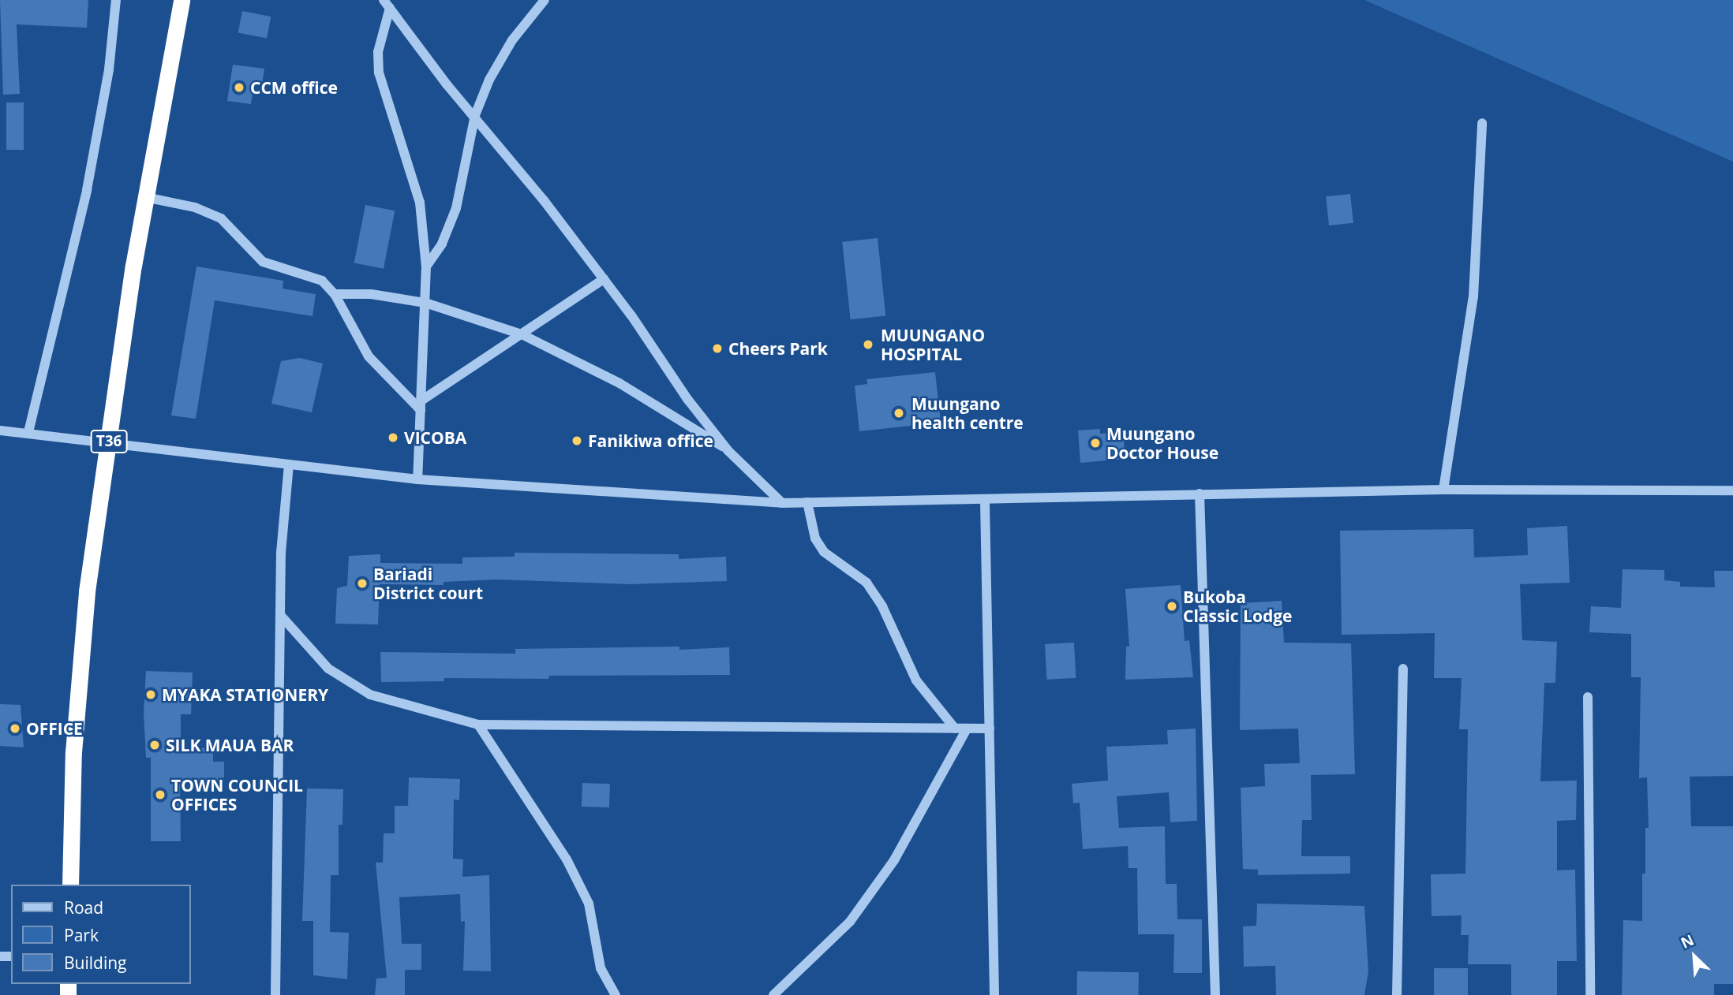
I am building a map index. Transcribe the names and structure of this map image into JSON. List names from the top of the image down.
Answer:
{
  "streets": {
    "highway": ["T36"]
  },
  "places": [
    "CCM office",
    "MUUNGANO HOSPITAL",
    "Cheers Park",
    "Muungano health centre",
    "VICOBA",
    "Fanikiwa office",
    "Muungano Doctor House",
    "Bariadi District court",
    "Bukoba Classic Lodge",
    "MYAKA STATIONERY",
    "OFFICE",
    "SILK MAUA BAR",
    "TOWN COUNCIL OFFICES"
  ],
  "legend": ["Road", "Park", "Building"],
  "north": "top left"
}
